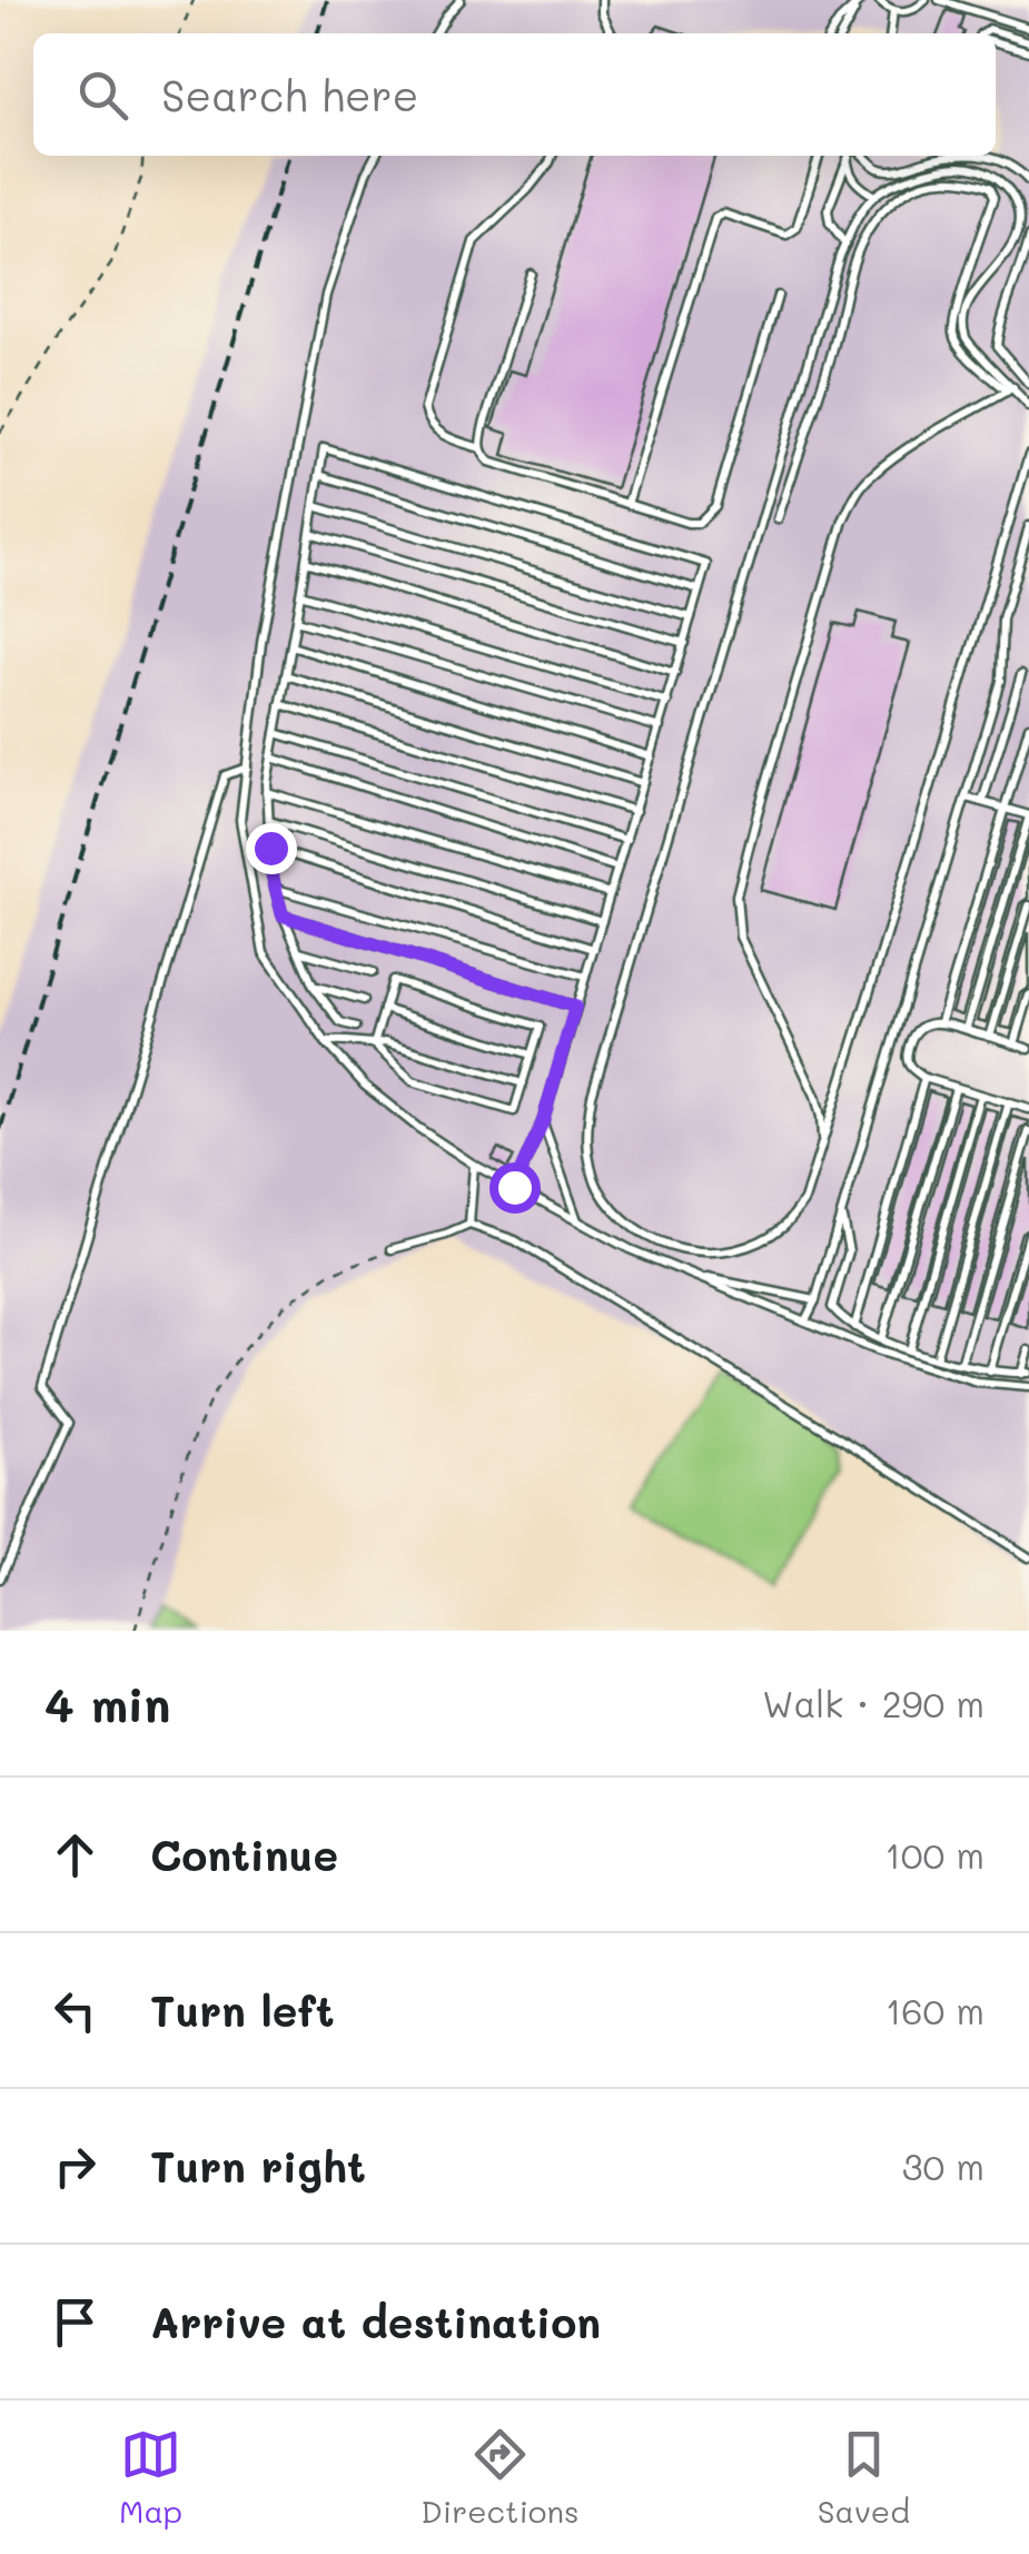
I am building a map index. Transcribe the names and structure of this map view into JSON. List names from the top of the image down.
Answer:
{
  "page": {
    "search": "Search here",
    "heading": ["4 min", "Walk · 290 m"],
    "list": [
      ["Continue", "100 m"],
      ["Turn left", "160 m"],
      ["Turn right", "30 m"],
      "Arrive at destination"
    ],
    "nav": ["Map", "Directions", "Saved"]
  }
}
